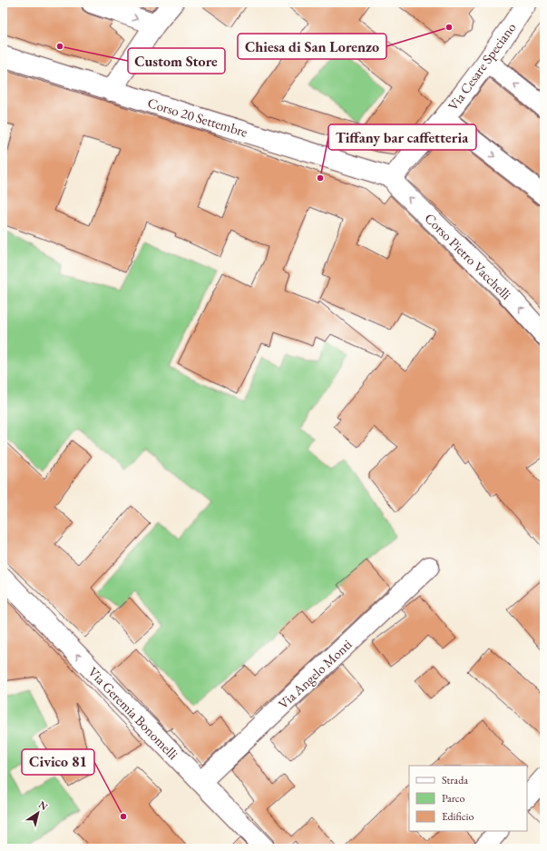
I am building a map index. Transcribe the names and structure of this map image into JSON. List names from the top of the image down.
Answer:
{
  "streets": {
    "street": [
      "Via Cesare Speciano",
      "Corso 20 Settembre",
      "Corso Pietro Vacchelli",
      "Via Angelo Monti",
      "Via Geremia Bonomelli"
    ]
  },
  "crossings": [
    ["Via Cesare Speciano", "Corso 20 Settembre"],
    ["Via Cesare Speciano", "Corso Pietro Vacchelli"],
    ["Corso 20 Settembre", "Corso Pietro Vacchelli"],
    ["Via Angelo Monti", "Via Geremia Bonomelli"]
  ],
  "one_way": ["Via Geremia Bonomelli"],
  "places": [
    "Chiesa di San Lorenzo",
    "Custom Store",
    "Tiffany bar caffetteria",
    "Civico 81"
  ],
  "legend": ["Strada", "Parco", "Edificio"],
  "north": "top right"
}
